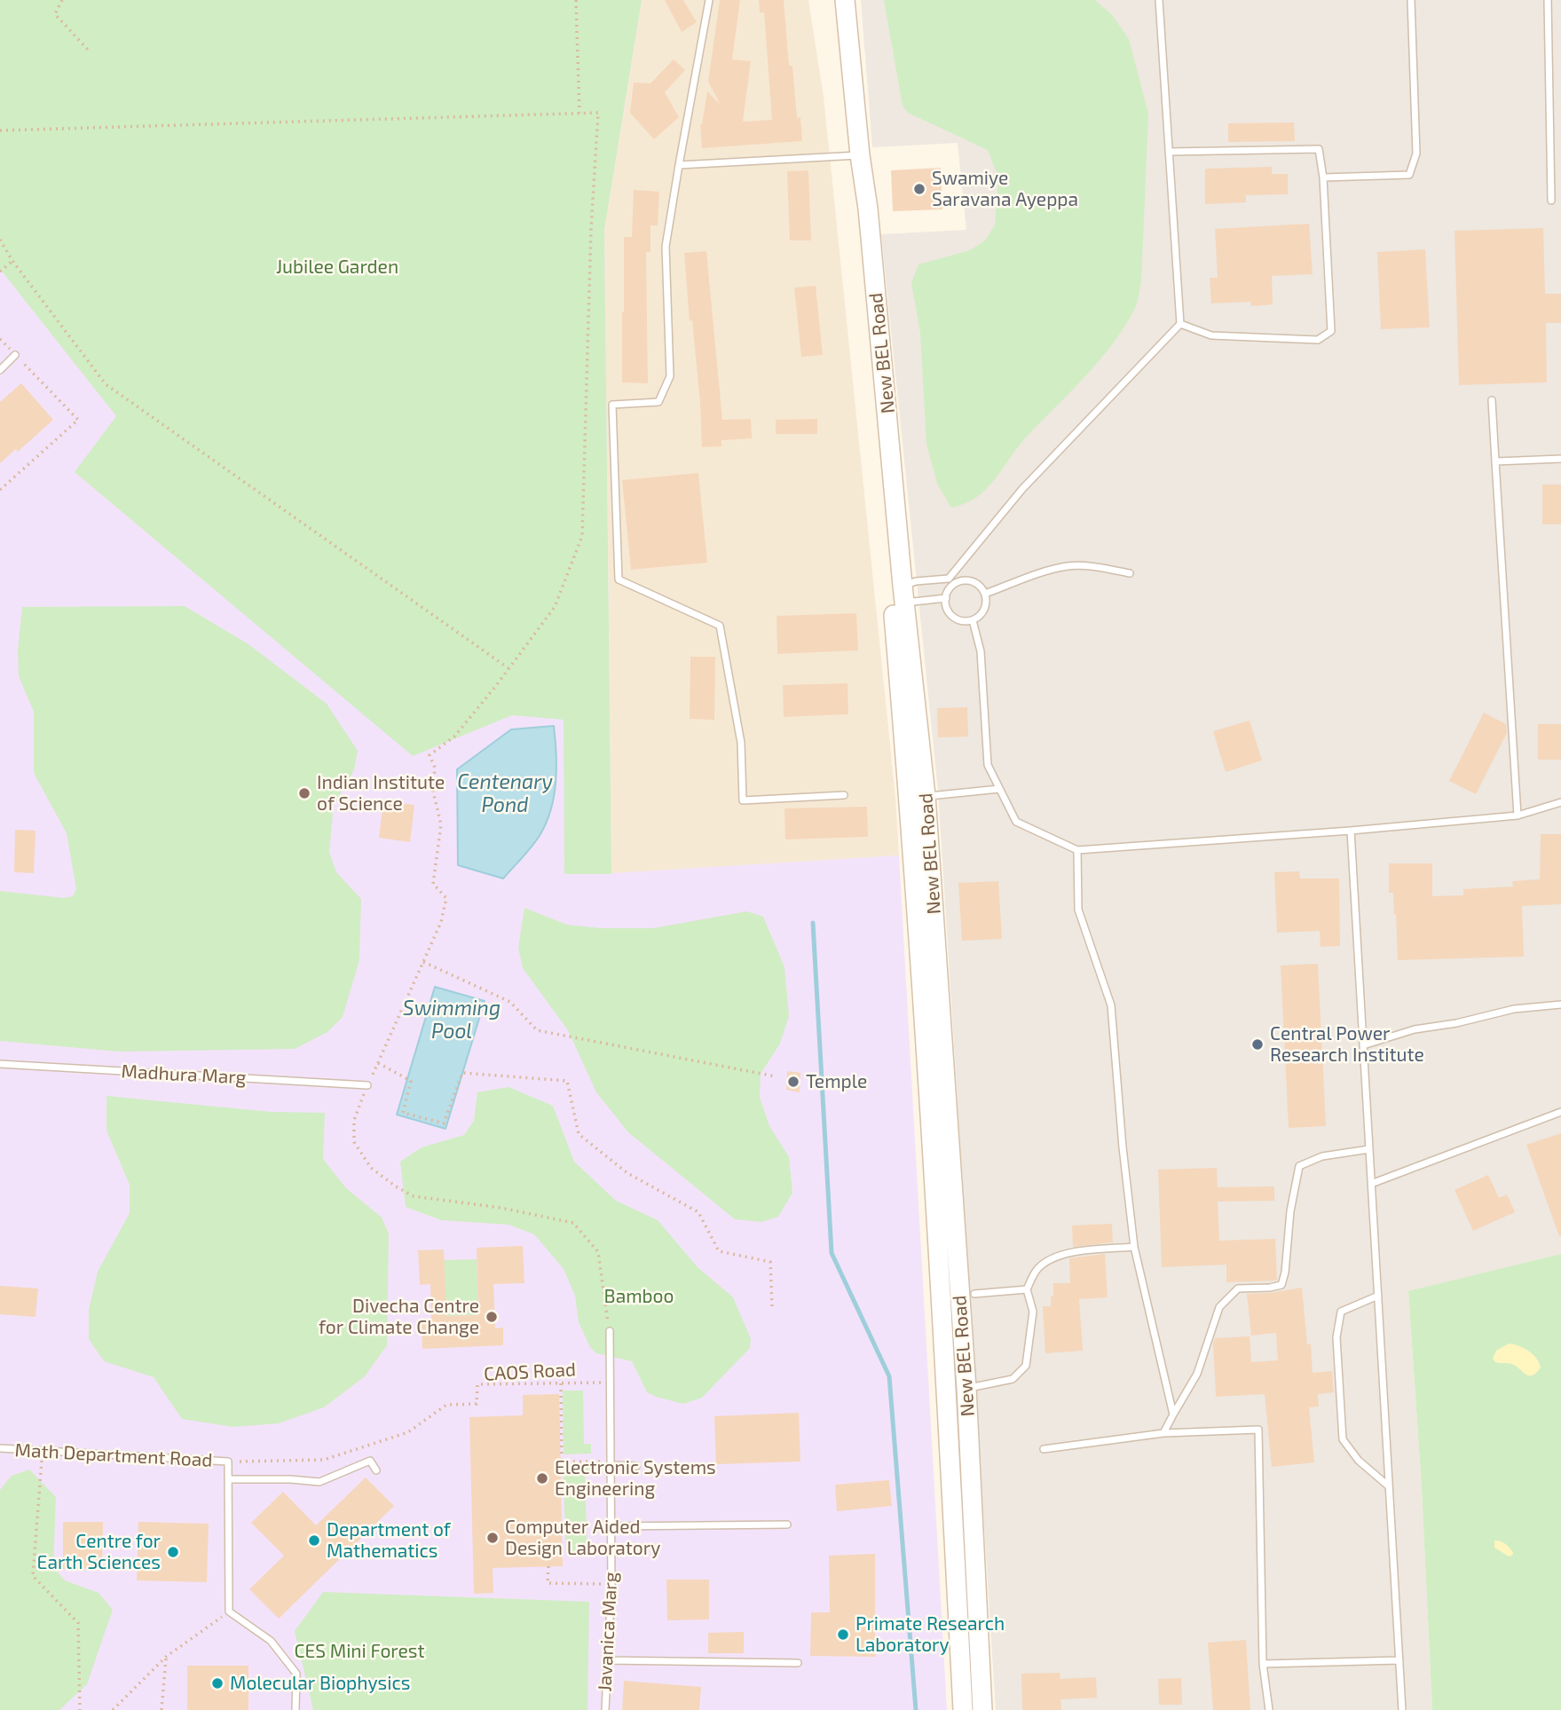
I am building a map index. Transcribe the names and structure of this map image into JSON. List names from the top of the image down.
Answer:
{
  "streets": {
    "main road": ["New BEL Road"],
    "lane": ["Madhura Marg", "Math Department Road", "Javanica Marg"],
    "path": ["CAOS Road"]
  },
  "crossings": [
    ["CAOS Road", "Math Department Road"],
    ["CAOS Road", "Javanica Marg"]
  ],
  "water": ["Centenary Pond", "Swimming Pool"],
  "parks": ["Jubilee Garden", "Bamboo", "CES Mini Forest"],
  "places": [
    "Swamiye Saravana Ayeppa",
    "Indian Institute of Science",
    "Central Power Research Institute",
    "Temple",
    "Divecha Centre for Climate Change",
    "Electronic Systems Engineering",
    "Computer Aided Design Laboratory",
    "Department of Mathematics",
    "Centre for Earth Sciences",
    "Primate Research Laboratory",
    "Molecular Biophysics"
  ]
}
